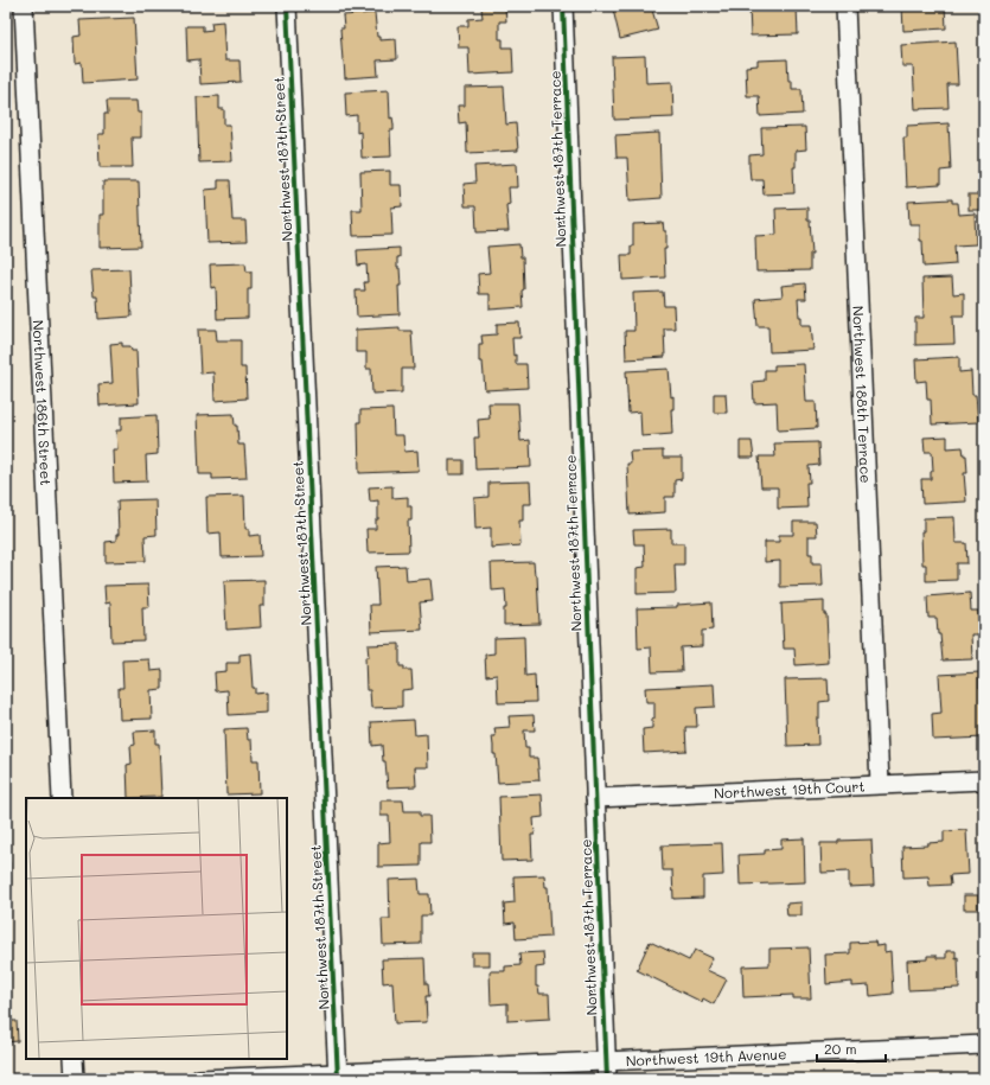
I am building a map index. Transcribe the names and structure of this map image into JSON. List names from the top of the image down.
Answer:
{
  "streets": {
    "street": [
      "Northwest 187th Street",
      "Northwest 187th Terrace",
      "Northwest 188th Terrace",
      "Northwest 186th Street",
      "Northwest 19th Court",
      "Northwest 19th Avenue"
    ]
  },
  "crossings": [
    ["Northwest 187th Street", "Northwest 19th Avenue"],
    ["Northwest 187th Terrace", "Northwest 19th Court"],
    ["Northwest 187th Terrace", "Northwest 19th Avenue"],
    ["Northwest 188th Terrace", "Northwest 19th Court"]
  ],
  "scale_bar": "20 m"
}
